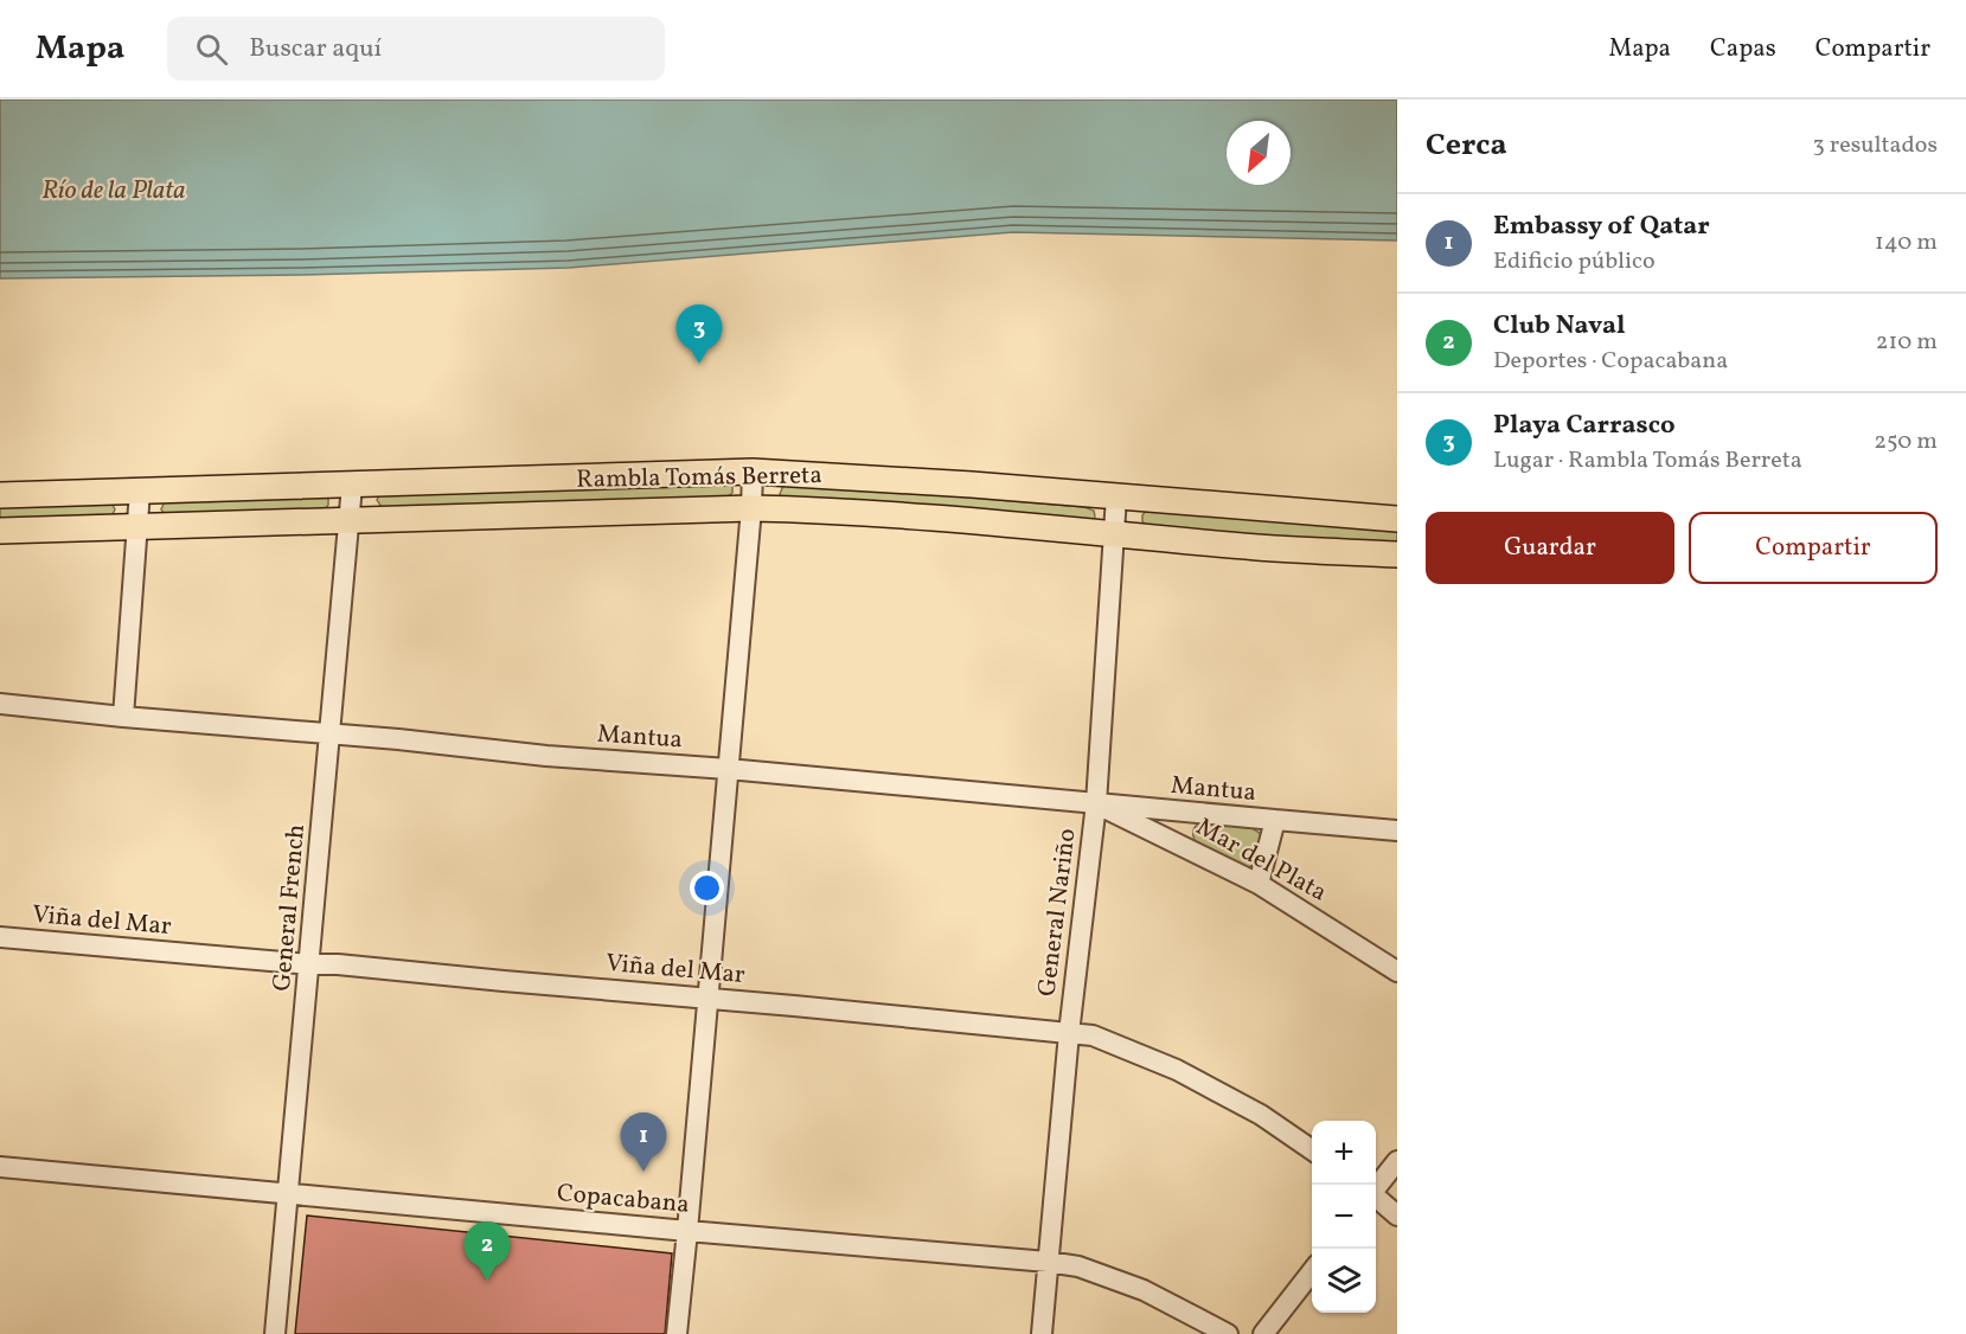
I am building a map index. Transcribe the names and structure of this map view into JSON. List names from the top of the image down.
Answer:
{
  "streets": {
    "main road": ["Rambla Tomás Berreta"],
    "street": [
      "Mantua",
      "Mar del Plata",
      "General French",
      "General Nariño",
      "Viña del Mar",
      "Copacabana"
    ]
  },
  "crossings": [
    ["Rambla Tomás Berreta", "General French"],
    ["Rambla Tomás Berreta", "General Nariño"],
    ["Mantua", "Mar del Plata"],
    ["Mantua", "General French"],
    ["Mantua", "General Nariño"],
    ["Mar del Plata", "General Nariño"],
    ["General French", "Viña del Mar"],
    ["General French", "Copacabana"],
    ["General Nariño", "Viña del Mar"],
    ["General Nariño", "Copacabana"]
  ],
  "water": ["Río de la Plata"],
  "north": "bottom left",
  "page": {
    "header": "Mapa",
    "search": "Buscar aquí",
    "nav": ["Mapa", "Capas", "Compartir"],
    "heading": ["Cerca", "3 resultados"],
    "list": [
      {
        "mark": "1",
        "name": "Embassy of Qatar",
        "note": "Edificio público",
        "value": "140 m"
      },
      {
        "mark": "2",
        "name": "Club Naval",
        "note": "Deportes · Copacabana",
        "value": "210 m"
      },
      {
        "mark": "3",
        "name": "Playa Carrasco",
        "note": "Lugar · Rambla Tomás Berreta",
        "value": "250 m"
      }
    ],
    "pins": ["3", "1", "2"],
    "buttons": ["Guardar", "Compartir"],
    "map_buttons": ["+", "−"]
  }
}
